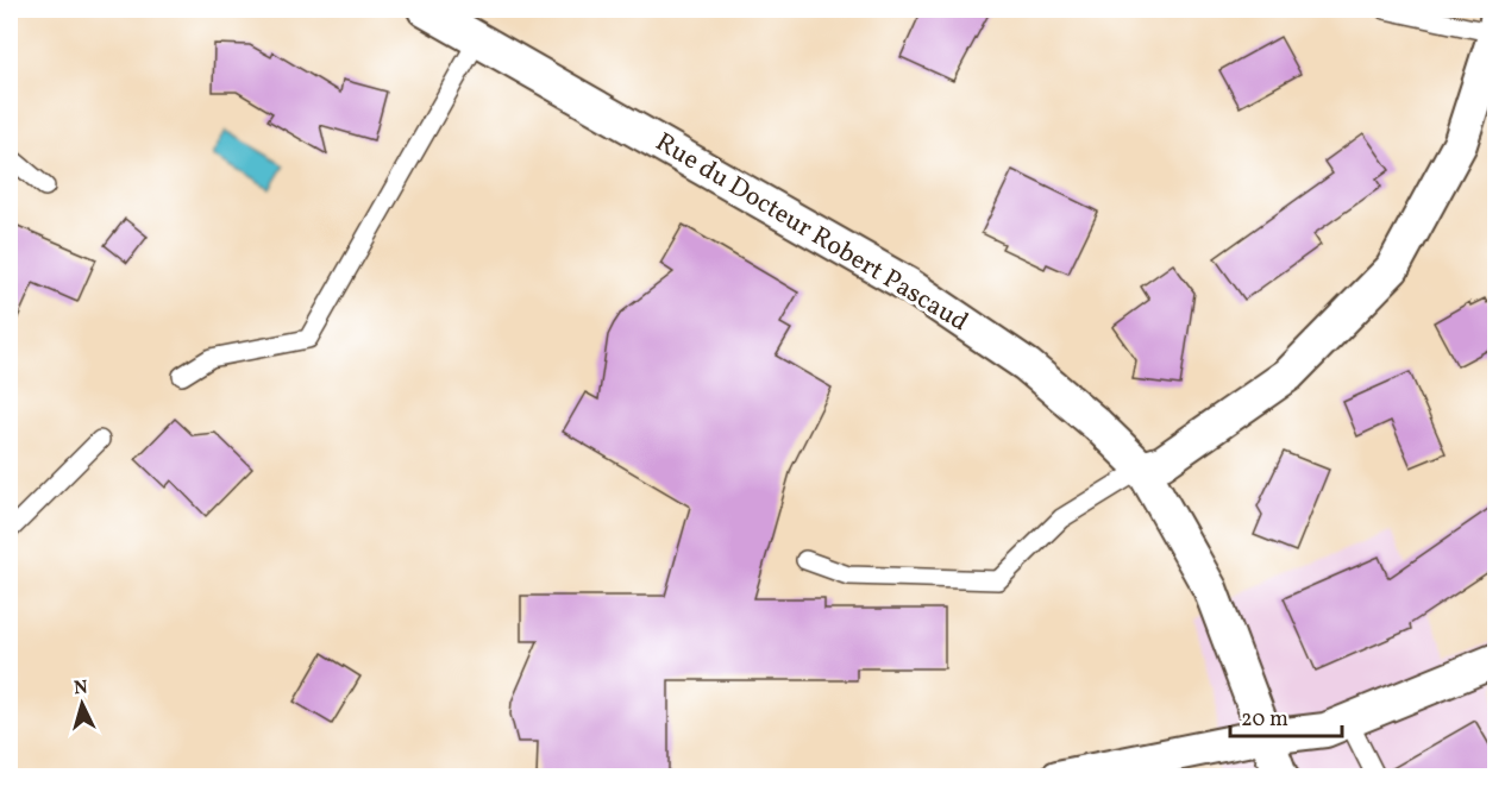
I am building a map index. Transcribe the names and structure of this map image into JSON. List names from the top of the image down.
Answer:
{
  "streets": {
    "street": ["Rue du Docteur Robert Pascaud"]
  },
  "scale_bar": "20 m",
  "north": "top"
}
